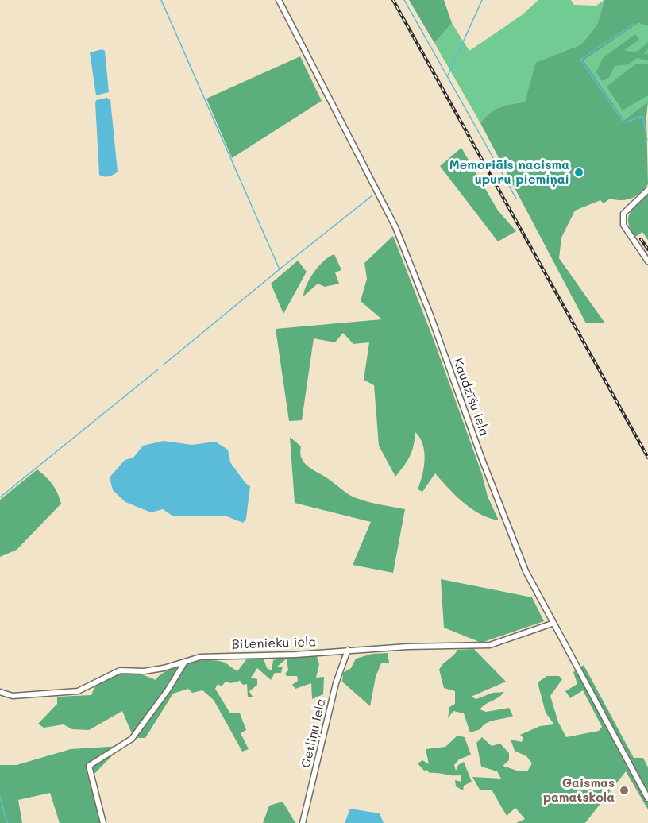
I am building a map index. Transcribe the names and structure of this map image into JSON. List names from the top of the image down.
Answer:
{
  "streets": {
    "street": ["Kaudzīšu iela", "Bitenieku iela", "Getliņu iela"]
  },
  "crossings": [
    ["Kaudzīšu iela", "Bitenieku iela"],
    ["Bitenieku iela", "Getliņu iela"]
  ],
  "places": ["Memoriāls nacisma upuru piemiņai", "Gaismas pamatskola"]
}
